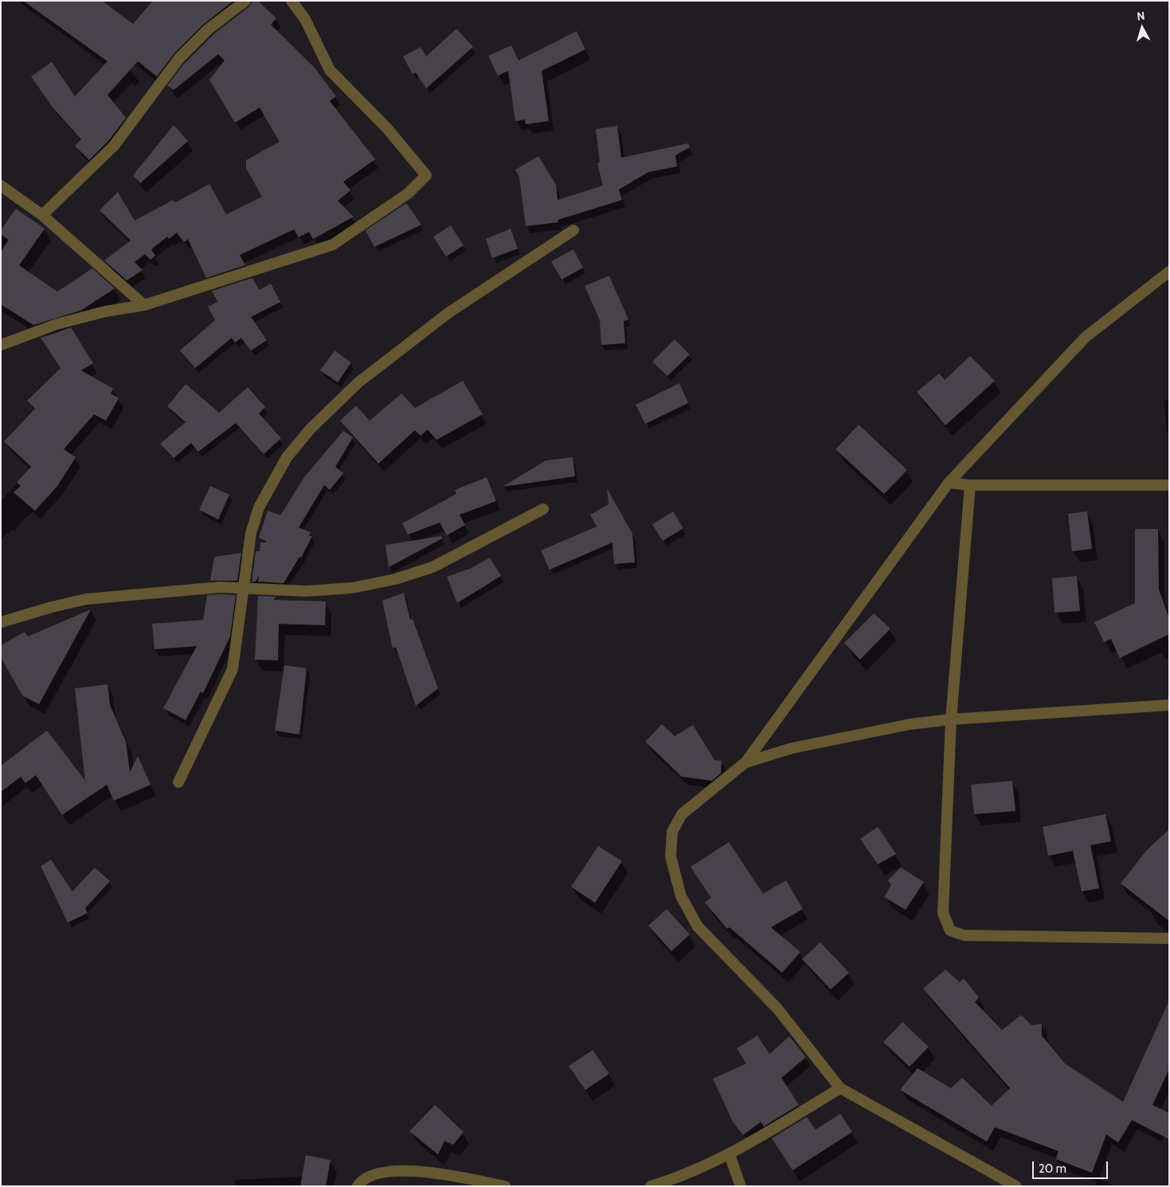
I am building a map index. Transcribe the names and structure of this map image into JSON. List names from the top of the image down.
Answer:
{
  "scale_bar": "20 m",
  "north": "top"
}
